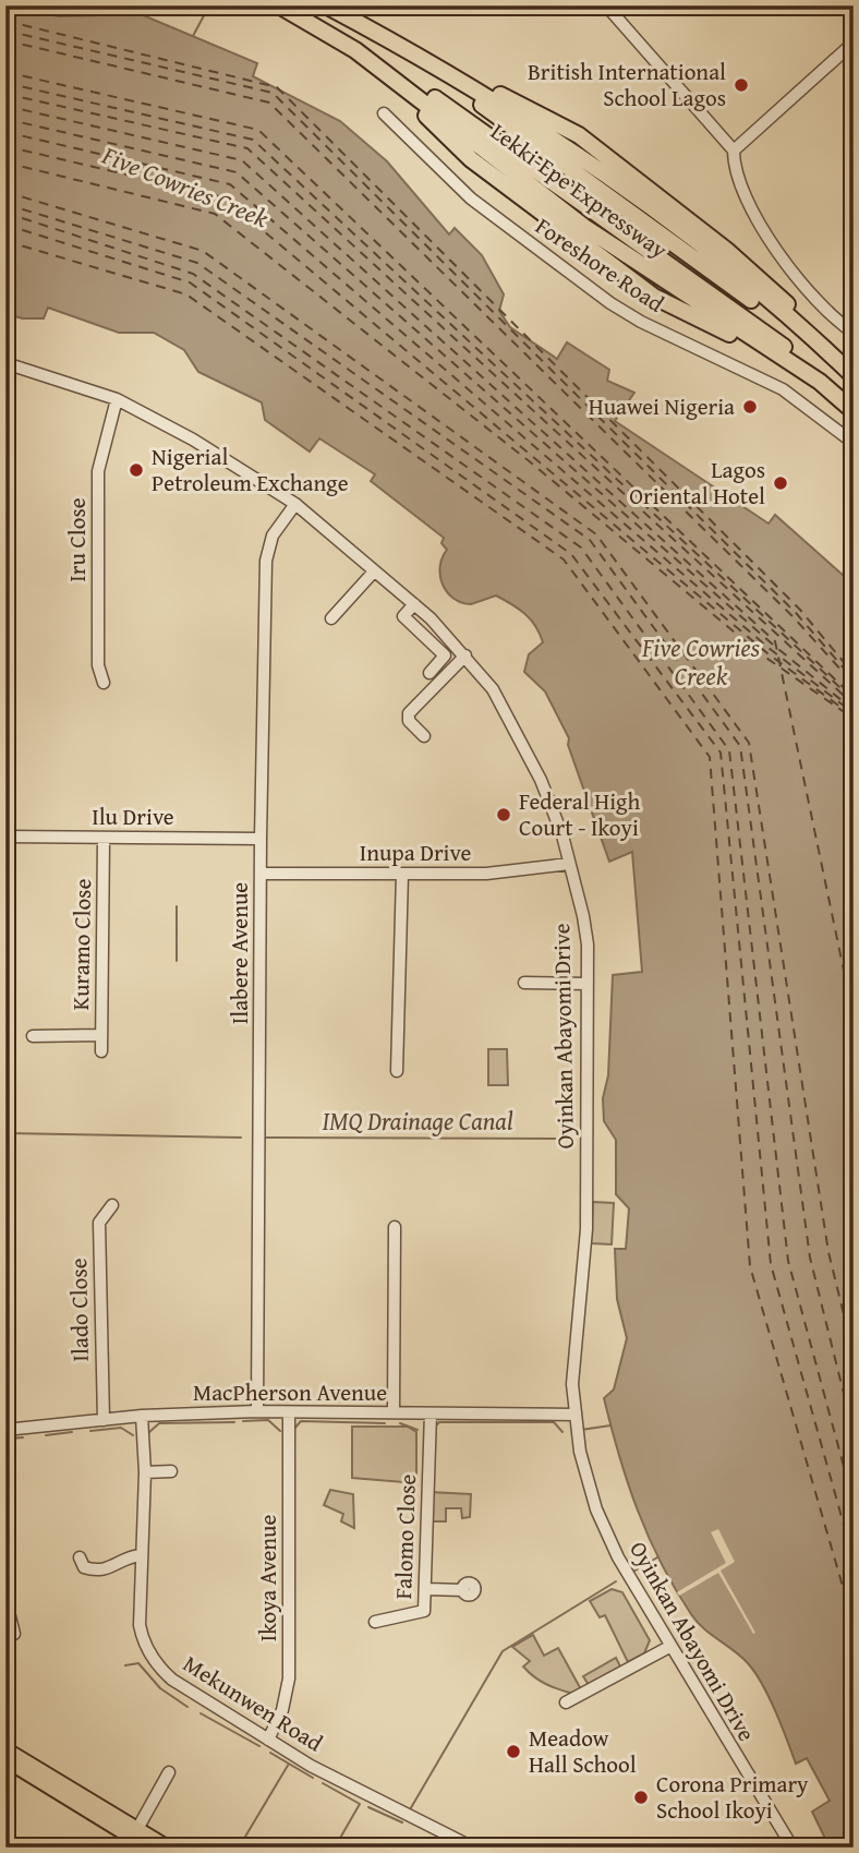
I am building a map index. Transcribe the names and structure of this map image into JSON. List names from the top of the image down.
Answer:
{
  "streets": {
    "highway": ["Lekki-Epe Expressway"],
    "street": [
      "Foreshore Road",
      "Iru Close",
      "Ilu Drive",
      "Inupa Drive",
      "Kuramo Close",
      "Ilabere Avenue",
      "Oyinkan Abayomi Drive",
      "Ilado Close",
      "MacPherson Avenue",
      "Falomo Close",
      "Ikoya Avenue",
      "Mekunwen Road"
    ]
  },
  "crossings": [
    ["Iru Close", "Oyinkan Abayomi Drive"],
    ["Ilu Drive", "Kuramo Close"],
    ["Ilu Drive", "Ilabere Avenue"],
    ["Inupa Drive", "Ilabere Avenue"],
    ["Inupa Drive", "Oyinkan Abayomi Drive"],
    ["Ilabere Avenue", "Oyinkan Abayomi Drive"],
    ["Ilabere Avenue", "MacPherson Avenue"],
    ["Oyinkan Abayomi Drive", "MacPherson Avenue"],
    ["Ilado Close", "MacPherson Avenue"],
    ["MacPherson Avenue", "Falomo Close"],
    ["MacPherson Avenue", "Ikoya Avenue"],
    ["MacPherson Avenue", "Mekunwen Road"],
    ["Ikoya Avenue", "Mekunwen Road"]
  ],
  "water": ["Five Cowries Creek", "IMQ Drainage Canal"],
  "places": [
    "British International School Lagos",
    "Huawei Nigeria",
    "Nigerial Petroleum Exchange",
    "Lagos Oriental Hotel",
    "Federal High Court - Ikoyi",
    "Meadow Hall School",
    "Corona Primary School Ikoyi"
  ]
}
